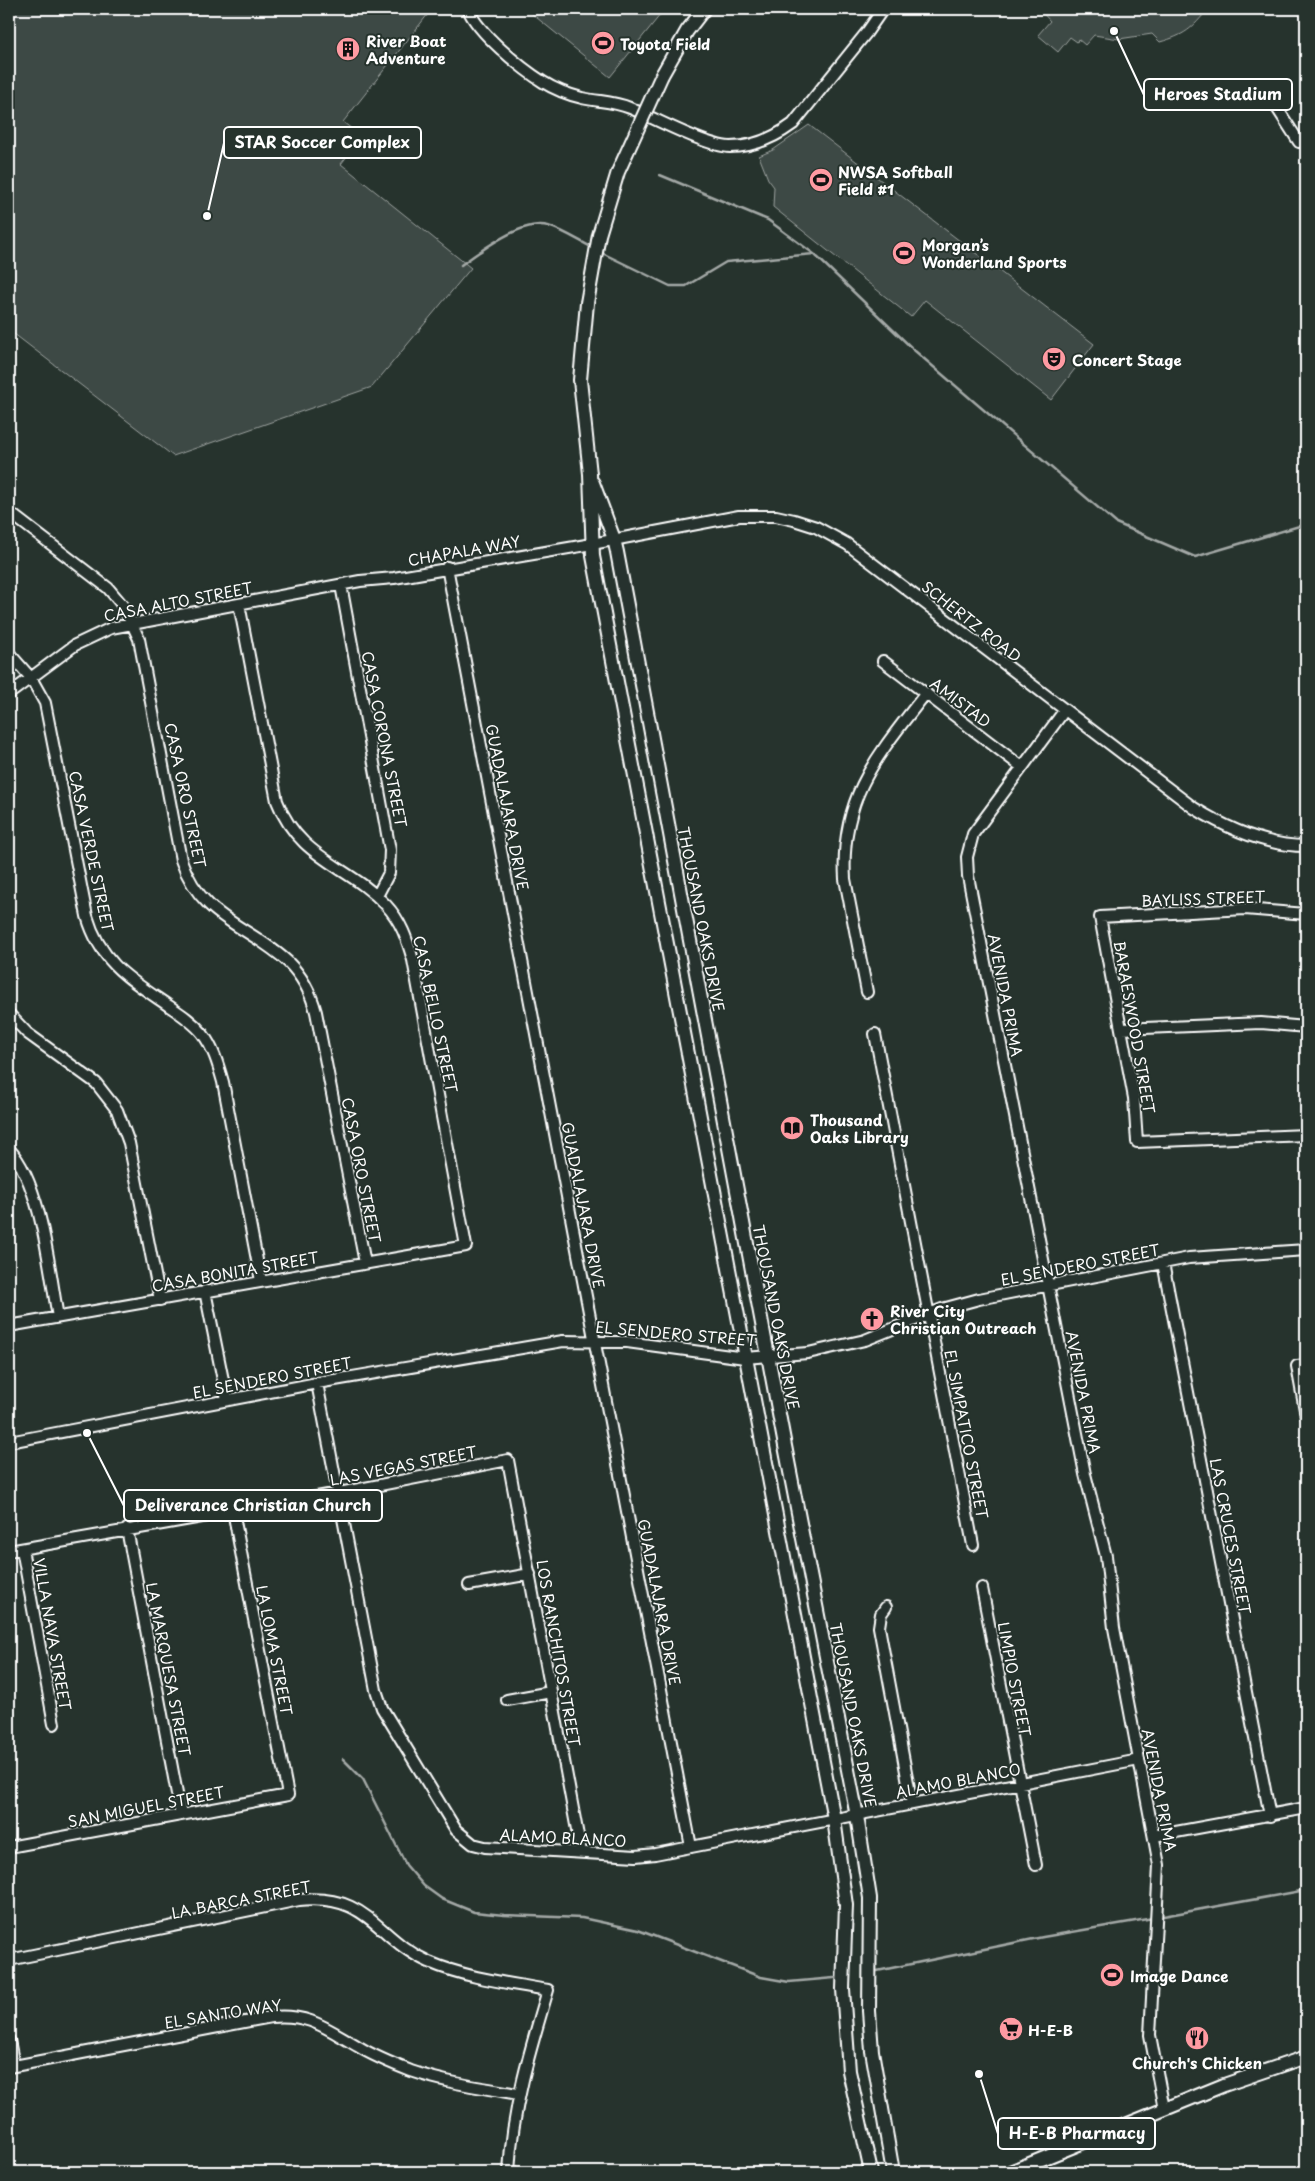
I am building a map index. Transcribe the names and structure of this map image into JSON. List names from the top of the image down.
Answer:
{
  "streets": {
    "main road": ["THOUSAND OAKS DRIVE"],
    "street": [
      "CHAPALA WAY",
      "CASA ALTO STREET",
      "SCHERTZ ROAD",
      "AMISTAD",
      "CASA CORONA STREET",
      "CASA ORO STREET",
      "GUADALAJARA DRIVE",
      "CASA VERDE STREET",
      "BAYLISS STREET",
      "AVENIDA PRIMA",
      "CASA BELLO STREET",
      "BARAESWOOD STREET",
      "EL SENDERO STREET",
      "CASA BONITA STREET",
      "EL SIMPATICO STREET",
      "LAS VEGAS STREET",
      "LAS CRUCES STREET",
      "VILLA NAVA STREET",
      "LA LOMA STREET",
      "LOS RANCHITOS STREET",
      "LA MARQUESA STREET",
      "LIMPIO STREET",
      "ALAMO BLANCO",
      "SAN MIGUEL STREET",
      "LA BARCA STREET",
      "EL SANTO WAY"
    ]
  },
  "crossings": [
    ["CHAPALA WAY", "CASA ALTO STREET"],
    ["CHAPALA WAY", "SCHERTZ ROAD"],
    ["CHAPALA WAY", "CASA CORONA STREET"],
    ["CHAPALA WAY", "GUADALAJARA DRIVE"],
    ["CHAPALA WAY", "THOUSAND OAKS DRIVE"],
    ["CASA ALTO STREET", "CASA CORONA STREET"],
    ["CASA ALTO STREET", "CASA ORO STREET"],
    ["CASA ALTO STREET", "CASA VERDE STREET"],
    ["CASA ALTO STREET", "CASA BELLO STREET"],
    ["SCHERTZ ROAD", "THOUSAND OAKS DRIVE"],
    ["SCHERTZ ROAD", "AVENIDA PRIMA"],
    ["AMISTAD", "AVENIDA PRIMA"],
    ["CASA CORONA STREET", "CASA BELLO STREET"],
    ["CASA ORO STREET", "CASA BONITA STREET"],
    ["GUADALAJARA DRIVE", "EL SENDERO STREET"],
    ["GUADALAJARA DRIVE", "ALAMO BLANCO"],
    ["CASA VERDE STREET", "CASA BONITA STREET"],
    ["BAYLISS STREET", "BARAESWOOD STREET"],
    ["THOUSAND OAKS DRIVE", "EL SENDERO STREET"],
    ["THOUSAND OAKS DRIVE", "ALAMO BLANCO"],
    ["AVENIDA PRIMA", "EL SENDERO STREET"],
    ["AVENIDA PRIMA", "ALAMO BLANCO"],
    ["CASA BELLO STREET", "CASA BONITA STREET"],
    ["EL SENDERO STREET", "EL SIMPATICO STREET"],
    ["EL SENDERO STREET", "LAS CRUCES STREET"],
    ["EL SENDERO STREET", "ALAMO BLANCO"],
    ["LAS VEGAS STREET", "VILLA NAVA STREET"],
    ["LAS VEGAS STREET", "LA LOMA STREET"],
    ["LAS VEGAS STREET", "LOS RANCHITOS STREET"],
    ["LAS VEGAS STREET", "LA MARQUESA STREET"],
    ["LAS VEGAS STREET", "ALAMO BLANCO"],
    ["LA LOMA STREET", "SAN MIGUEL STREET"],
    ["LOS RANCHITOS STREET", "ALAMO BLANCO"],
    ["LA MARQUESA STREET", "SAN MIGUEL STREET"],
    ["LIMPIO STREET", "ALAMO BLANCO"],
    ["LA BARCA STREET", "EL SANTO WAY"]
  ],
  "places": {
    "other": [
      "Heroes Stadium",
      "STAR Soccer Complex",
      "Deliverance Christian Church",
      "H-E-B Pharmacy"
    ],
    "sports": [
      "Toyota Field",
      "NWSA Softball Field #1",
      "Morgan’s Wonderland Sports",
      "Image Dance"
    ],
    "building": ["River Boat Adventure"],
    "theatre": ["Concert Stage"],
    "library": ["Thousand Oaks Library"],
    "church": ["River City Christian Outreach"],
    "supermarket": ["H-E-B"],
    "restaurant": ["Church's Chicken"]
  }
}
